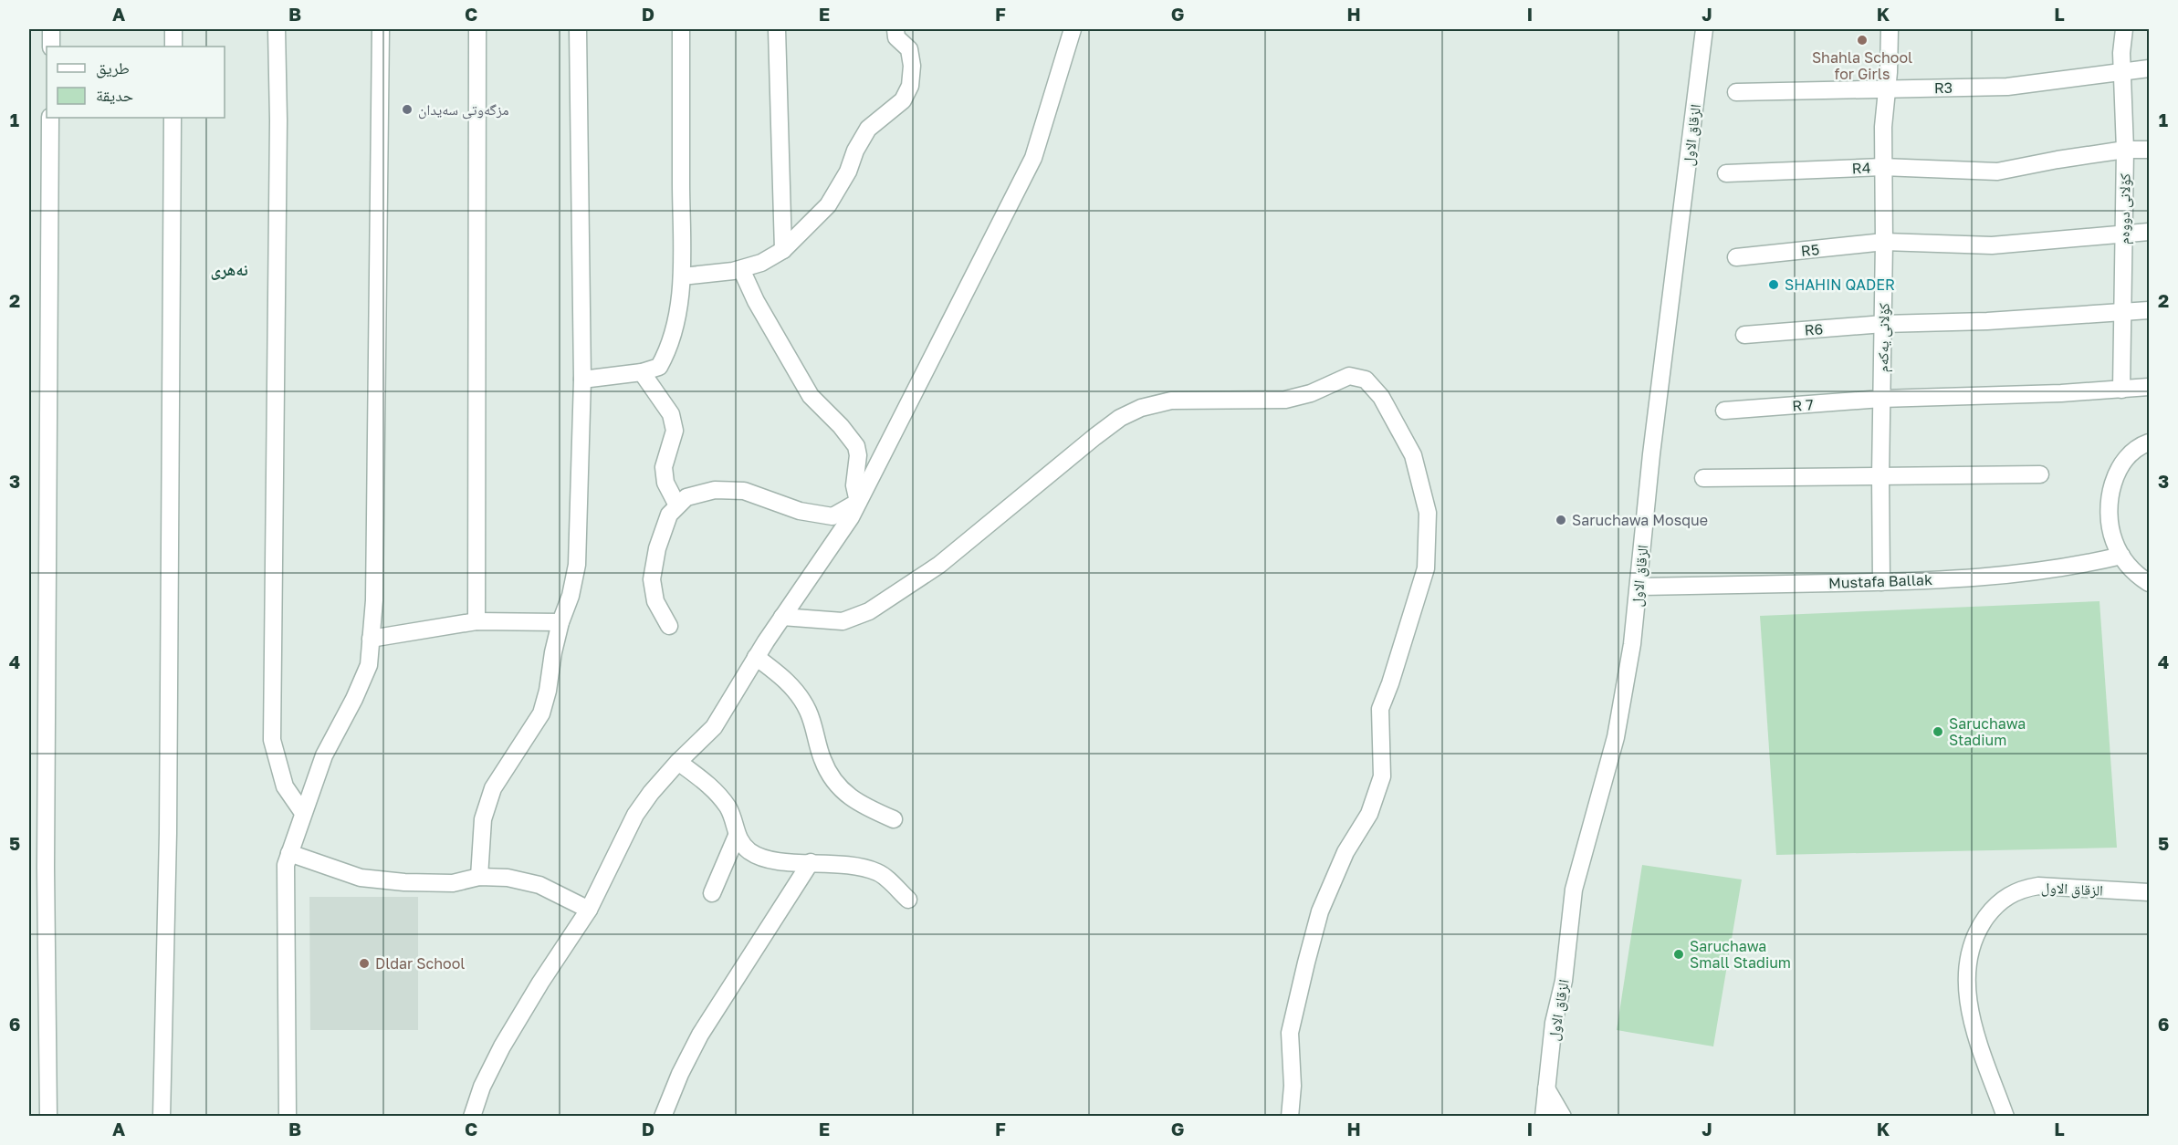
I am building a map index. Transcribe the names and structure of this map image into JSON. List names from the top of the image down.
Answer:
{
  "streets": {
    "street": [
      "R3",
      "الزقاق الاول",
      "R4",
      "کۆلانی دووەم",
      "R5",
      "R6",
      "کۆلانی یەکەم",
      "R 7",
      "Mustafa Ballak"
    ]
  },
  "crossings": [
    ["R3", "کۆلانی دووەم"],
    ["R3", "کۆلانی یەکەم"],
    ["الزقاق الاول", "Mustafa Ballak"],
    ["R4", "کۆلانی دووەم"],
    ["R4", "کۆلانی یەکەم"],
    ["کۆلانی دووەم", "R5"],
    ["کۆلانی دووەم", "R6"],
    ["کۆلانی دووەم", "R 7"],
    ["R5", "کۆلانی یەکەم"],
    ["R6", "کۆلانی یەکەم"],
    ["کۆلانی یەکەم", "R 7"],
    ["کۆلانی یەکەم", "Mustafa Ballak"]
  ],
  "districts": ["نەھری"],
  "places": [
    "Shahla School for Girls",
    "مزگەوتی سەیدان",
    "SHAHIN QADER",
    "Saruchawa Mosque",
    "Saruchawa Stadium",
    "Saruchawa Small Stadium",
    "Dldar School"
  ],
  "legend": ["طريق", "حديقة"],
  "grid": {
    "columns": [
      "A",
      "B",
      "C",
      "D",
      "E",
      "F",
      "G",
      "H",
      "I",
      "J",
      "K",
      "L"
    ],
    "rows": [
      "1",
      "2",
      "3",
      "4",
      "5",
      "6"
    ]
  }
}
